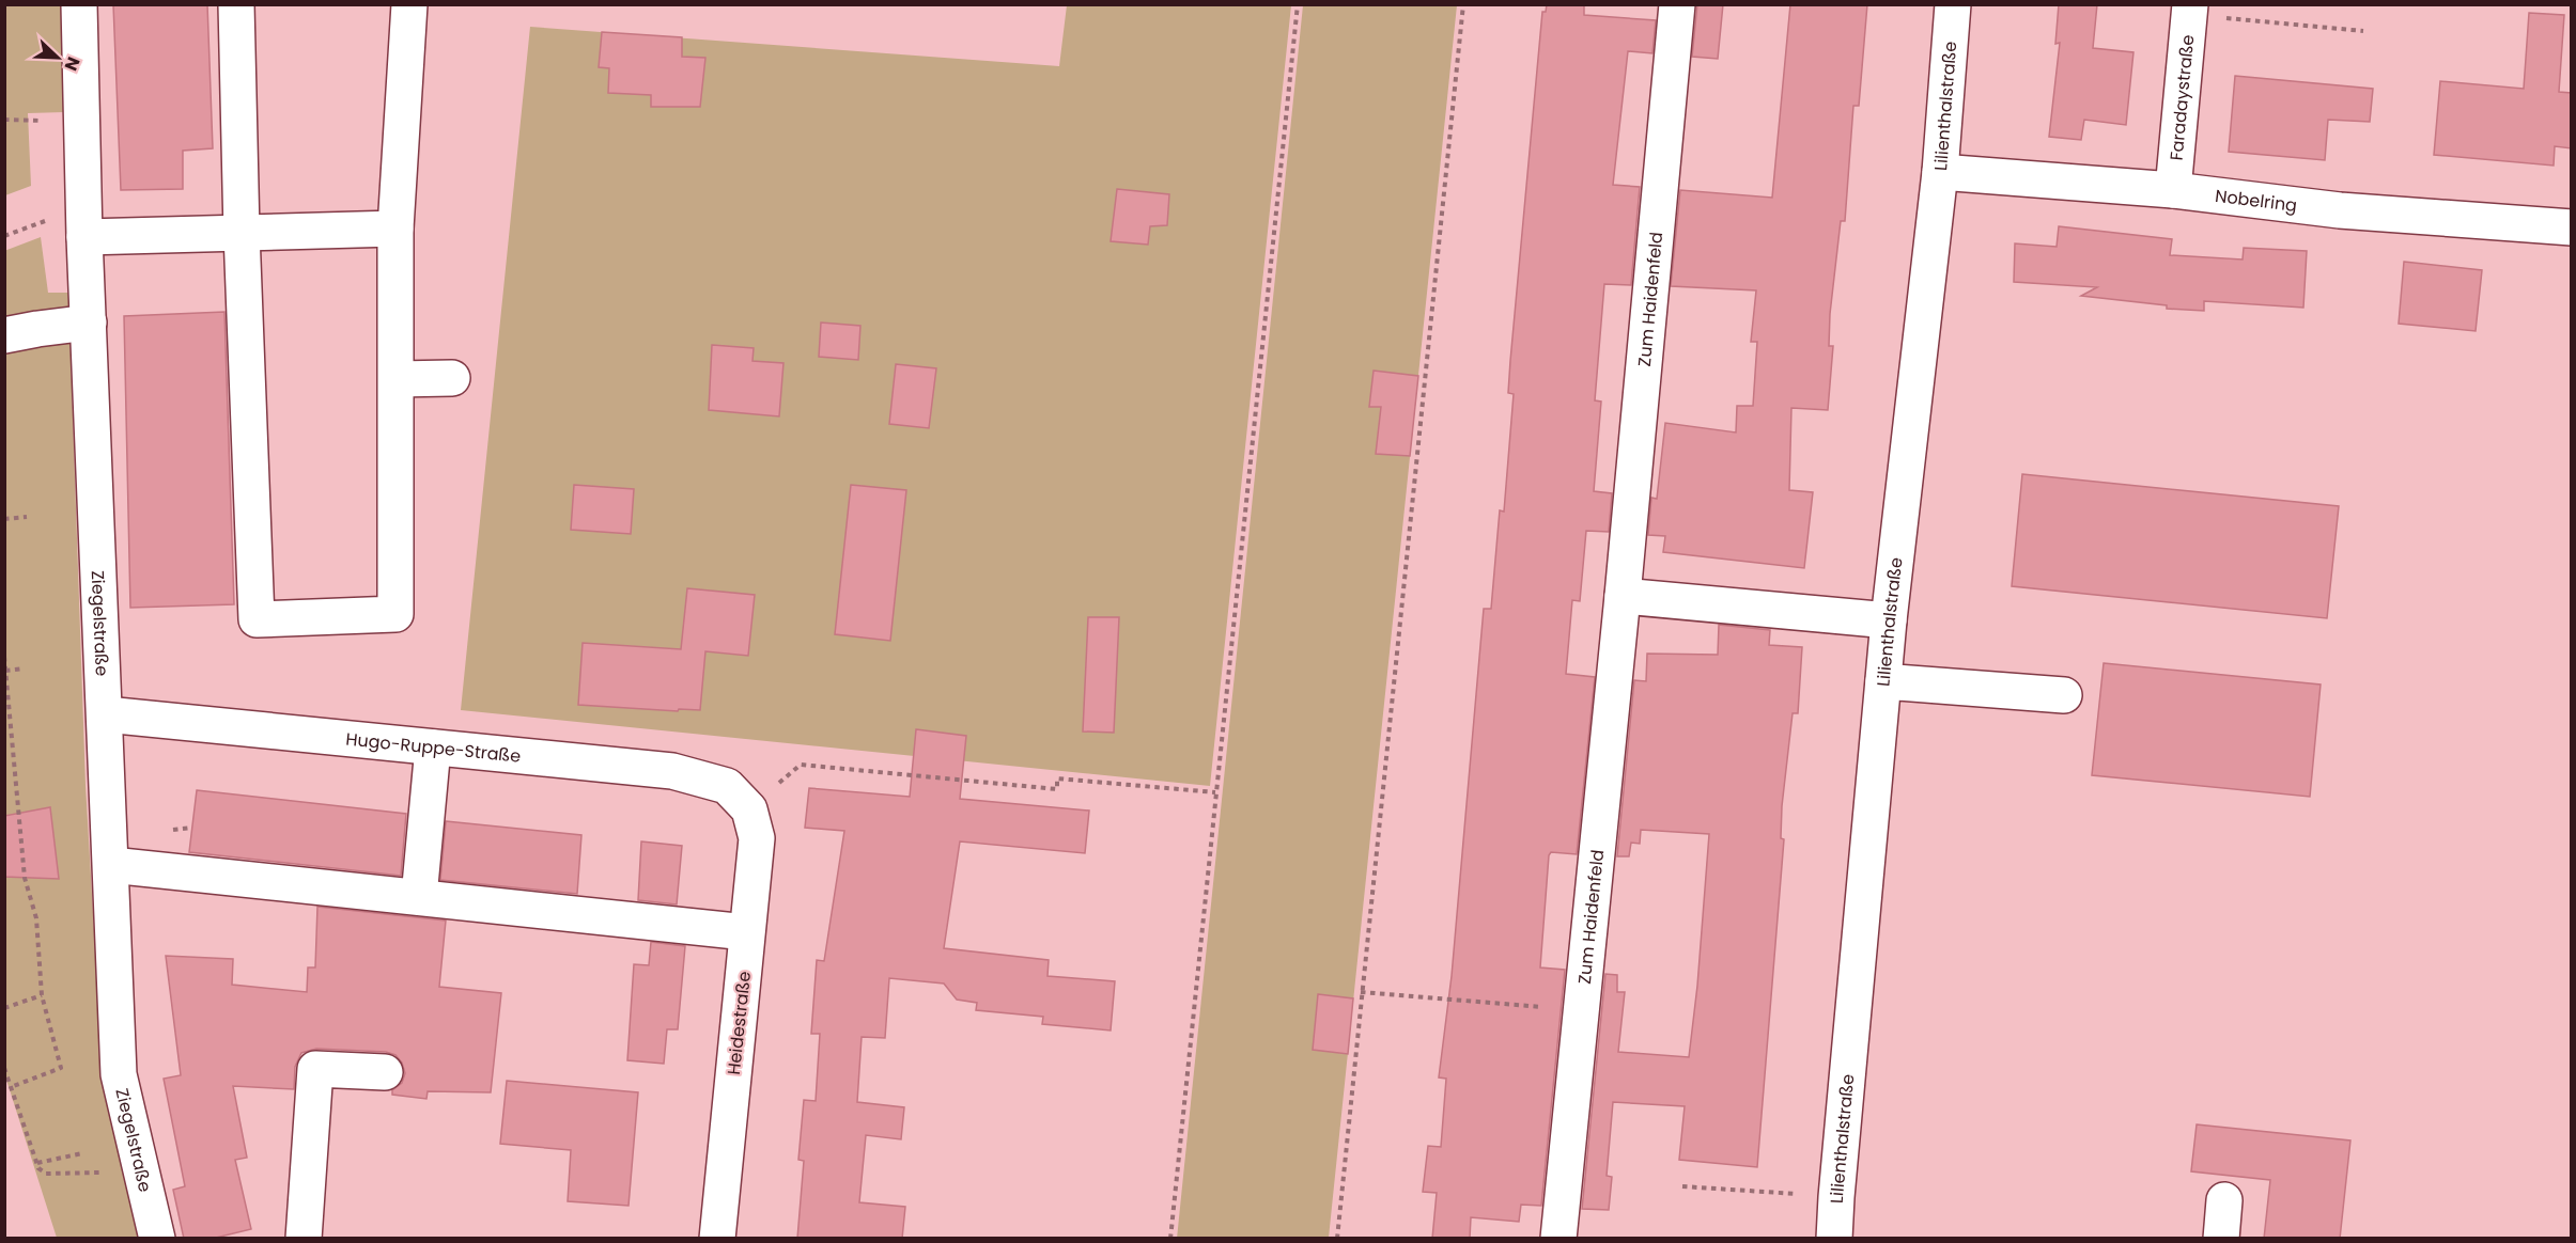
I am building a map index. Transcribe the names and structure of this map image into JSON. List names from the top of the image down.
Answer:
{
  "streets": {
    "street": [
      "Faradaystraße",
      "Lilienthalstraße",
      "Nobelring",
      "Zum Haidenfeld",
      "Ziegelstraße",
      "Hugo-Ruppe-Straße",
      "Heidestraße"
    ]
  },
  "crossings": [
    ["Faradaystraße", "Nobelring"],
    ["Lilienthalstraße", "Nobelring"],
    ["Ziegelstraße", "Hugo-Ruppe-Straße"],
    ["Hugo-Ruppe-Straße", "Heidestraße"]
  ],
  "north": "bottom right"
}
